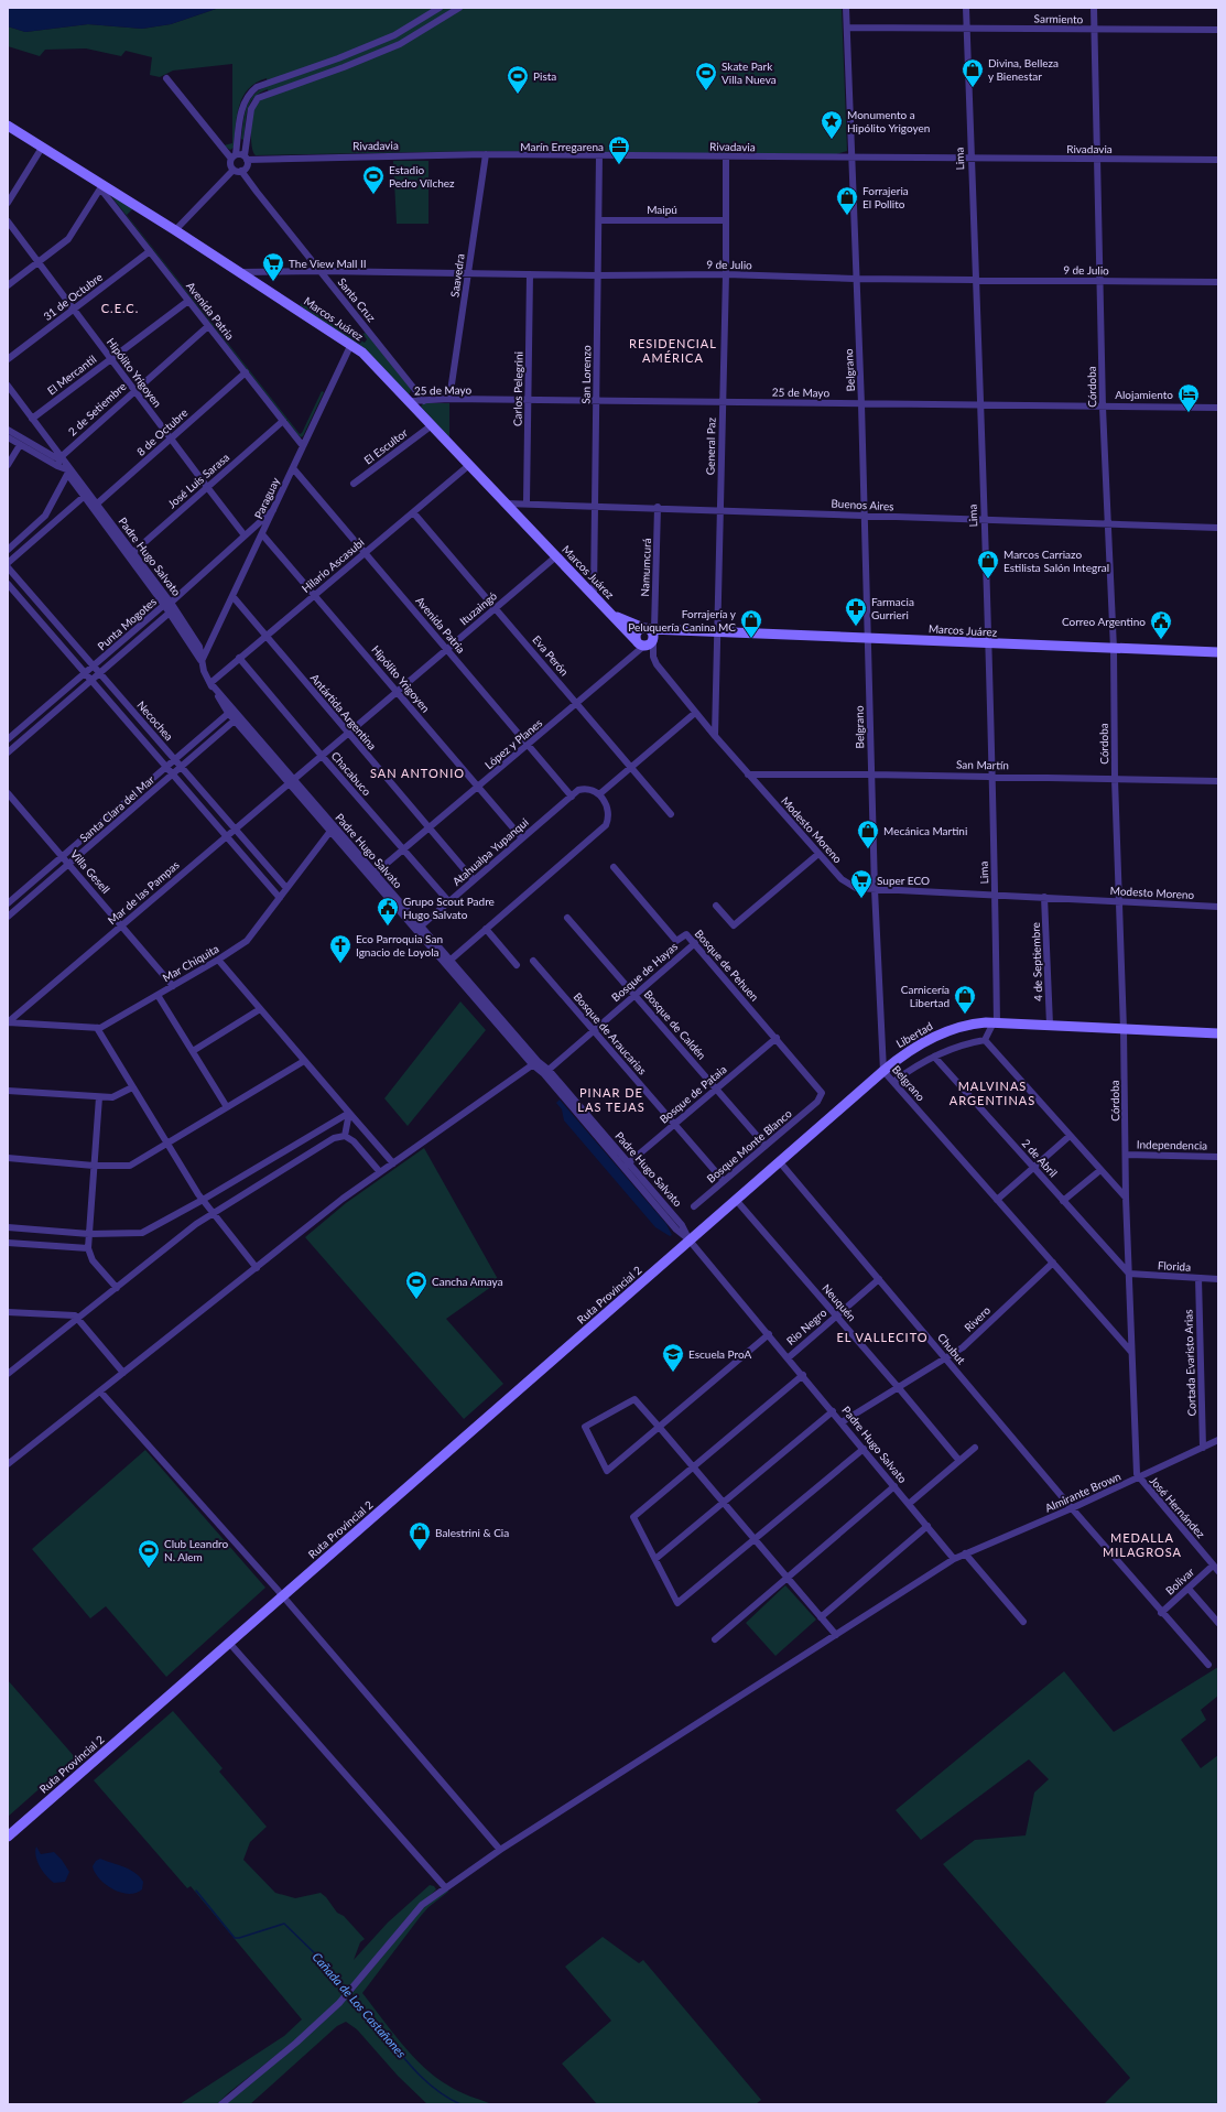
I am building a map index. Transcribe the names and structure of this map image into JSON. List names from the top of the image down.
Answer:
{
  "streets": {
    "main road": ["Marcos Juárez", "Libertad", "Ruta Provincial 2"],
    "street": [
      "Sarmiento",
      "Rivadavia",
      "Lima",
      "Maipú",
      "9 de Julio",
      "Saavedra",
      "31 de Octubre",
      "Santa Cruz",
      "Avenida Patria",
      "Belgrano",
      "Hipólito Yrigoyen",
      "El Mercantil",
      "San Lorenzo",
      "Córdoba",
      "Carlos Pelegrini",
      "25 de Mayo",
      "2 de Setiembre",
      "8 de Octubre",
      "El Escultor",
      "General Paz",
      "José Luis Sarasa",
      "Paraguay",
      "Buenos Aires",
      "Padre Hugo Salvato",
      "Hilario Ascasubi",
      "Namumcurá",
      "Ituzaingó",
      "Punta Mogotes",
      "Eva Perón",
      "Antártida Argentina",
      "Necochea",
      "López y Planes",
      "San Martín",
      "Chacabuco",
      "Santa Clara del Mar",
      "Modesto Moreno",
      "Atahualpa Yupanqui",
      "Villa Gesell",
      "Mar de las Pampas",
      "4 de Septiembre",
      "Mar Chiquita",
      "Bosque de Pehuen",
      "Bosque de Hayas",
      "Bosque de Caldén",
      "Bosque de Araucarias",
      "Bosque de Pataia",
      "Independencia",
      "Bosque Monte Blanco",
      "2 de Abril",
      "Florida",
      "Neuquén",
      "Rivero",
      "Rio Negro",
      "Chubut",
      "Cortada Evaristo Arias",
      "Almirante Brown",
      "José Hernández",
      "Bolivar"
    ]
  },
  "crossings": [
    ["Sarmiento", "Lima"],
    ["Sarmiento", "Belgrano"],
    ["Sarmiento", "Córdoba"],
    ["Rivadavia", "Lima"],
    ["Rivadavia", "Saavedra"],
    ["Rivadavia", "Santa Cruz"],
    ["Rivadavia", "Belgrano"],
    ["Rivadavia", "San Lorenzo"],
    ["Rivadavia", "Córdoba"],
    ["Rivadavia", "General Paz"],
    ["Lima", "9 de Julio"],
    ["Lima", "Marcos Juárez"],
    ["Lima", "25 de Mayo"],
    ["Lima", "Buenos Aires"],
    ["Lima", "San Martín"],
    ["Lima", "Modesto Moreno"],
    ["Lima", "Libertad"],
    ["Maipú", "San Lorenzo"],
    ["Maipú", "General Paz"],
    ["9 de Julio", "Saavedra"],
    ["9 de Julio", "Santa Cruz"],
    ["9 de Julio", "Marcos Juárez"],
    ["9 de Julio", "Belgrano"],
    ["9 de Julio", "San Lorenzo"],
    ["9 de Julio", "Córdoba"],
    ["9 de Julio", "Carlos Pelegrini"],
    ["9 de Julio", "General Paz"],
    ["Saavedra", "25 de Mayo"],
    ["31 de Octubre", "Avenida Patria"],
    ["31 de Octubre", "Hipólito Yrigoyen"],
    ["Santa Cruz", "25 de Mayo"],
    ["Avenida Patria", "Marcos Juárez"],
    ["Avenida Patria", "El Mercantil"],
    ["Avenida Patria", "2 de Setiembre"],
    ["Avenida Patria", "8 de Octubre"],
    ["Avenida Patria", "José Luis Sarasa"],
    ["Avenida Patria", "Paraguay"],
    ["Avenida Patria", "Hilario Ascasubi"],
    ["Avenida Patria", "Ituzaingó"],
    ["Avenida Patria", "López y Planes"],
    ["Avenida Patria", "Atahualpa Yupanqui"],
    ["Marcos Juárez", "Belgrano"],
    ["Marcos Juárez", "San Lorenzo"],
    ["Marcos Juárez", "Córdoba"],
    ["Marcos Juárez", "25 de Mayo"],
    ["Marcos Juárez", "El Escultor"],
    ["Marcos Juárez", "General Paz"],
    ["Marcos Juárez", "Paraguay"],
    ["Marcos Juárez", "Buenos Aires"],
    ["Marcos Juárez", "Hilario Ascasubi"],
    ["Marcos Juárez", "Namumcurá"],
    ["Marcos Juárez", "Ituzaingó"],
    ["Marcos Juárez", "López y Planes"],
    ["Marcos Juárez", "Modesto Moreno"],
    ["Belgrano", "Córdoba"],
    ["Belgrano", "25 de Mayo"],
    ["Belgrano", "Buenos Aires"],
    ["Belgrano", "San Martín"],
    ["Belgrano", "Modesto Moreno"],
    ["Belgrano", "Libertad"],
    ["Belgrano", "Rivero"],
    ["Hipólito Yrigoyen", "El Mercantil"],
    ["Hipólito Yrigoyen", "2 de Setiembre"],
    ["Hipólito Yrigoyen", "8 de Octubre"],
    ["Hipólito Yrigoyen", "José Luis Sarasa"],
    ["Hipólito Yrigoyen", "Paraguay"],
    ["Hipólito Yrigoyen", "Hilario Ascasubi"],
    ["Hipólito Yrigoyen", "Ituzaingó"],
    ["Hipólito Yrigoyen", "López y Planes"],
    ["Hipólito Yrigoyen", "Atahualpa Yupanqui"],
    ["El Mercantil", "Padre Hugo Salvato"],
    ["San Lorenzo", "25 de Mayo"],
    ["San Lorenzo", "Buenos Aires"],
    ["Córdoba", "25 de Mayo"],
    ["Córdoba", "Buenos Aires"],
    ["Córdoba", "San Martín"],
    ["Córdoba", "Modesto Moreno"],
    ["Córdoba", "Libertad"],
    ["Córdoba", "Independencia"],
    ["Córdoba", "2 de Abril"],
    ["Córdoba", "Florida"],
    ["Córdoba", "Almirante Brown"],
    ["Córdoba", "José Hernández"],
    ["Carlos Pelegrini", "25 de Mayo"],
    ["Carlos Pelegrini", "Buenos Aires"],
    ["25 de Mayo", "General Paz"],
    ["2 de Setiembre", "Padre Hugo Salvato"],
    ["8 de Octubre", "Padre Hugo Salvato"],
    ["General Paz", "Buenos Aires"],
    ["General Paz", "Modesto Moreno"],
    ["José Luis Sarasa", "Padre Hugo Salvato"],
    ["Paraguay", "Padre Hugo Salvato"],
    ["Paraguay", "Antártida Argentina"],
    ["Buenos Aires", "Namumcurá"],
    ["Padre Hugo Salvato", "Hilario Ascasubi"],
    ["Padre Hugo Salvato", "Ituzaingó"],
    ["Padre Hugo Salvato", "Punta Mogotes"],
    ["Padre Hugo Salvato", "López y Planes"],
    ["Padre Hugo Salvato", "Santa Clara del Mar"],
    ["Padre Hugo Salvato", "Atahualpa Yupanqui"],
    ["Padre Hugo Salvato", "Mar de las Pampas"],
    ["Padre Hugo Salvato", "Mar Chiquita"],
    ["Padre Hugo Salvato", "Bosque de Hayas"],
    ["Padre Hugo Salvato", "Libertad"],
    ["Padre Hugo Salvato", "Bosque de Pataia"],
    ["Padre Hugo Salvato", "Ruta Provincial 2"],
    ["Padre Hugo Salvato", "Rivero"],
    ["Padre Hugo Salvato", "Rio Negro"],
    ["Padre Hugo Salvato", "Almirante Brown"],
    ["Hilario Ascasubi", "Eva Perón"],
    ["Hilario Ascasubi", "Antártida Argentina"],
    ["Hilario Ascasubi", "Chacabuco"],
    ["Namumcurá", "Modesto Moreno"],
    ["Ituzaingó", "Eva Perón"],
    ["Ituzaingó", "Antártida Argentina"],
    ["Ituzaingó", "Chacabuco"],
    ["Ituzaingó", "Mar de las Pampas"],
    ["Punta Mogotes", "Necochea"],
    ["Eva Perón", "López y Planes"],
    ["Antártida Argentina", "López y Planes"],
    ["Antártida Argentina", "Atahualpa Yupanqui"],
    ["Necochea", "Santa Clara del Mar"],
    ["Necochea", "Mar de las Pampas"],
    ["Necochea", "Mar Chiquita"],
    ["López y Planes", "Chacabuco"],
    ["San Martín", "Modesto Moreno"],
    ["Chacabuco", "Atahualpa Yupanqui"],
    ["Santa Clara del Mar", "Villa Gesell"],
    ["Modesto Moreno", "4 de Septiembre"],
    ["Villa Gesell", "Mar de las Pampas"],
    ["Villa Gesell", "Mar Chiquita"],
    ["Mar de las Pampas", "Mar Chiquita"],
    ["4 de Septiembre", "Libertad"],
    ["Bosque de Pehuen", "Bosque de Hayas"],
    ["Bosque de Pehuen", "Bosque de Pataia"],
    ["Bosque de Pehuen", "Bosque Monte Blanco"],
    ["Bosque de Hayas", "Bosque de Caldén"],
    ["Bosque de Hayas", "Bosque de Araucarias"],
    ["Bosque de Caldén", "Bosque de Pataia"],
    ["Bosque de Caldén", "Bosque Monte Blanco"],
    ["Bosque de Araucarias", "Bosque de Pataia"],
    ["Bosque de Araucarias", "Bosque Monte Blanco"],
    ["Libertad", "Ruta Provincial 2"],
    ["Libertad", "Neuquén"],
    ["Libertad", "Chubut"],
    ["2 de Abril", "Florida"],
    ["Florida", "Cortada Evaristo Arias"],
    ["Neuquén", "Rivero"],
    ["Neuquén", "Rio Negro"],
    ["Rivero", "Chubut"],
    ["Rio Negro", "Chubut"],
    ["Chubut", "Almirante Brown"],
    ["Chubut", "Bolivar"],
    ["Cortada Evaristo Arias", "Almirante Brown"],
    ["Almirante Brown", "José Hernández"],
    ["José Hernández", "Bolivar"]
  ],
  "districts": [
    "C.E.C.",
    "RESIDENCIAL AMÉRICA",
    "SAN ANTONIO",
    "MALVINAS ARGENTINAS",
    "PINAR DE LAS TEJAS",
    "EL VALLECITO",
    "MEDALLA MILAGROSA"
  ],
  "water": ["Cañada de Los Castañones"],
  "places": {
    "shop": [
      "Divina, Belleza y Bienestar",
      "Forrajeria El Pollito",
      "Marcos Carriazo Estilista Salón Integral",
      "Forrajería y Peluquería Canina MC",
      "Mecánica Martini",
      "Carnicería Libertad",
      "Balestrini & Cia"
    ],
    "sports": [
      "Skate Park Villa Nueva",
      "Pista",
      "Estadio Pedro Vílchez",
      "Cancha Amaya",
      "Club Leandro N. Alem"
    ],
    "place": ["Monumento a Hipólito Yrigoyen"],
    "office": ["Marín Erregarena"],
    "supermarket": ["The View Mall II", "Super ECO"],
    "hotel": ["Alojamiento"],
    "pharmacy": ["Farmacia Gurrieri"],
    "public building": ["Correo Argentino", "Grupo Scout Padre Hugo Salvato"],
    "church": ["Eco Parroquia San Ignacio de Loyola"],
    "school or university": ["Escuela ProA"]
  }
}
